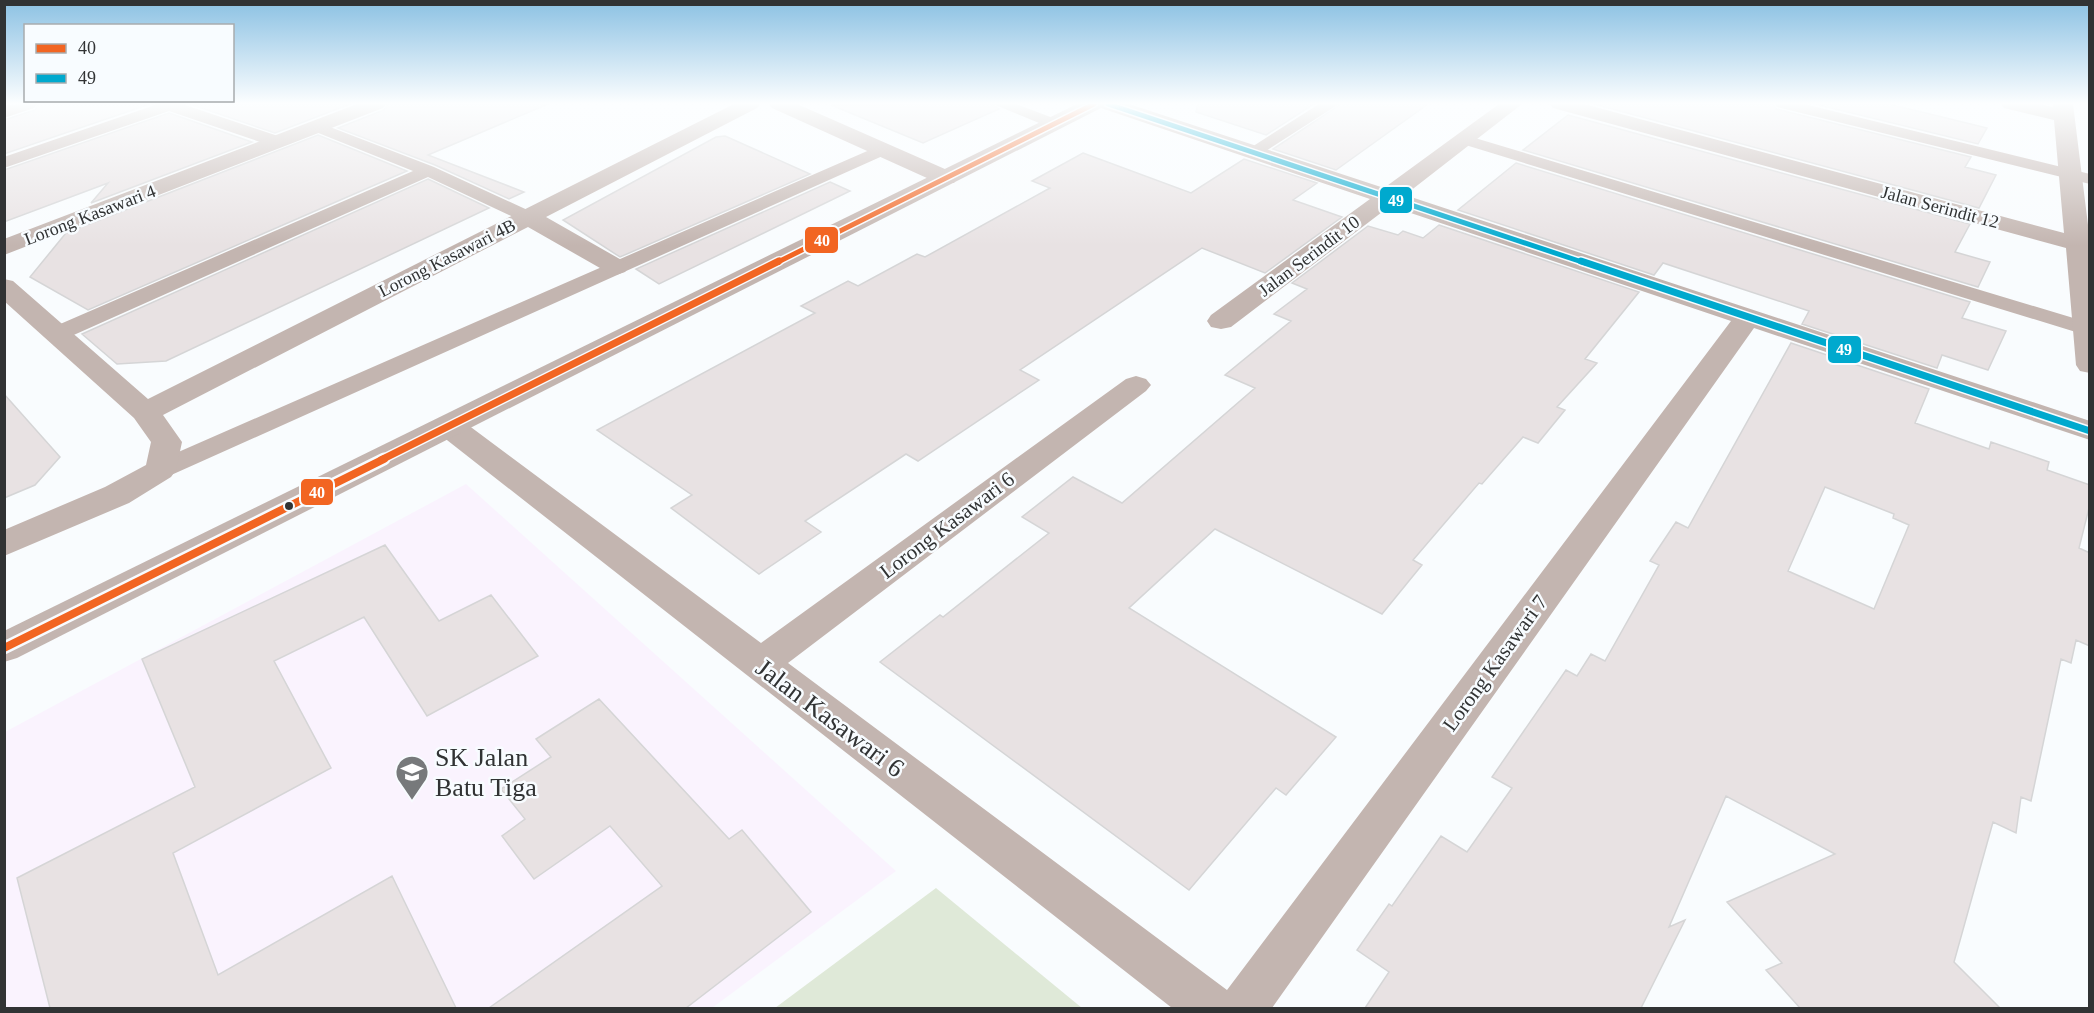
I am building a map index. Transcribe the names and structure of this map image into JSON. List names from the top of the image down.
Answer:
{
  "streets": {
    "street": [
      "Jalan Serindit 12",
      "Lorong Kasawari 4",
      "Jalan Serindit 10",
      "Lorong Kasawari 4B",
      "Lorong Kasawari 6",
      "Lorong Kasawari 7",
      "Jalan Kasawari 6"
    ]
  },
  "crossings": [
    ["Lorong Kasawari 6", "Jalan Kasawari 6"]
  ],
  "places": {
    "school or university": ["SK Jalan Batu Tiga"]
  },
  "lines": ["transit line 40", "transit line 49"],
  "legend": ["40", "49"]
}
